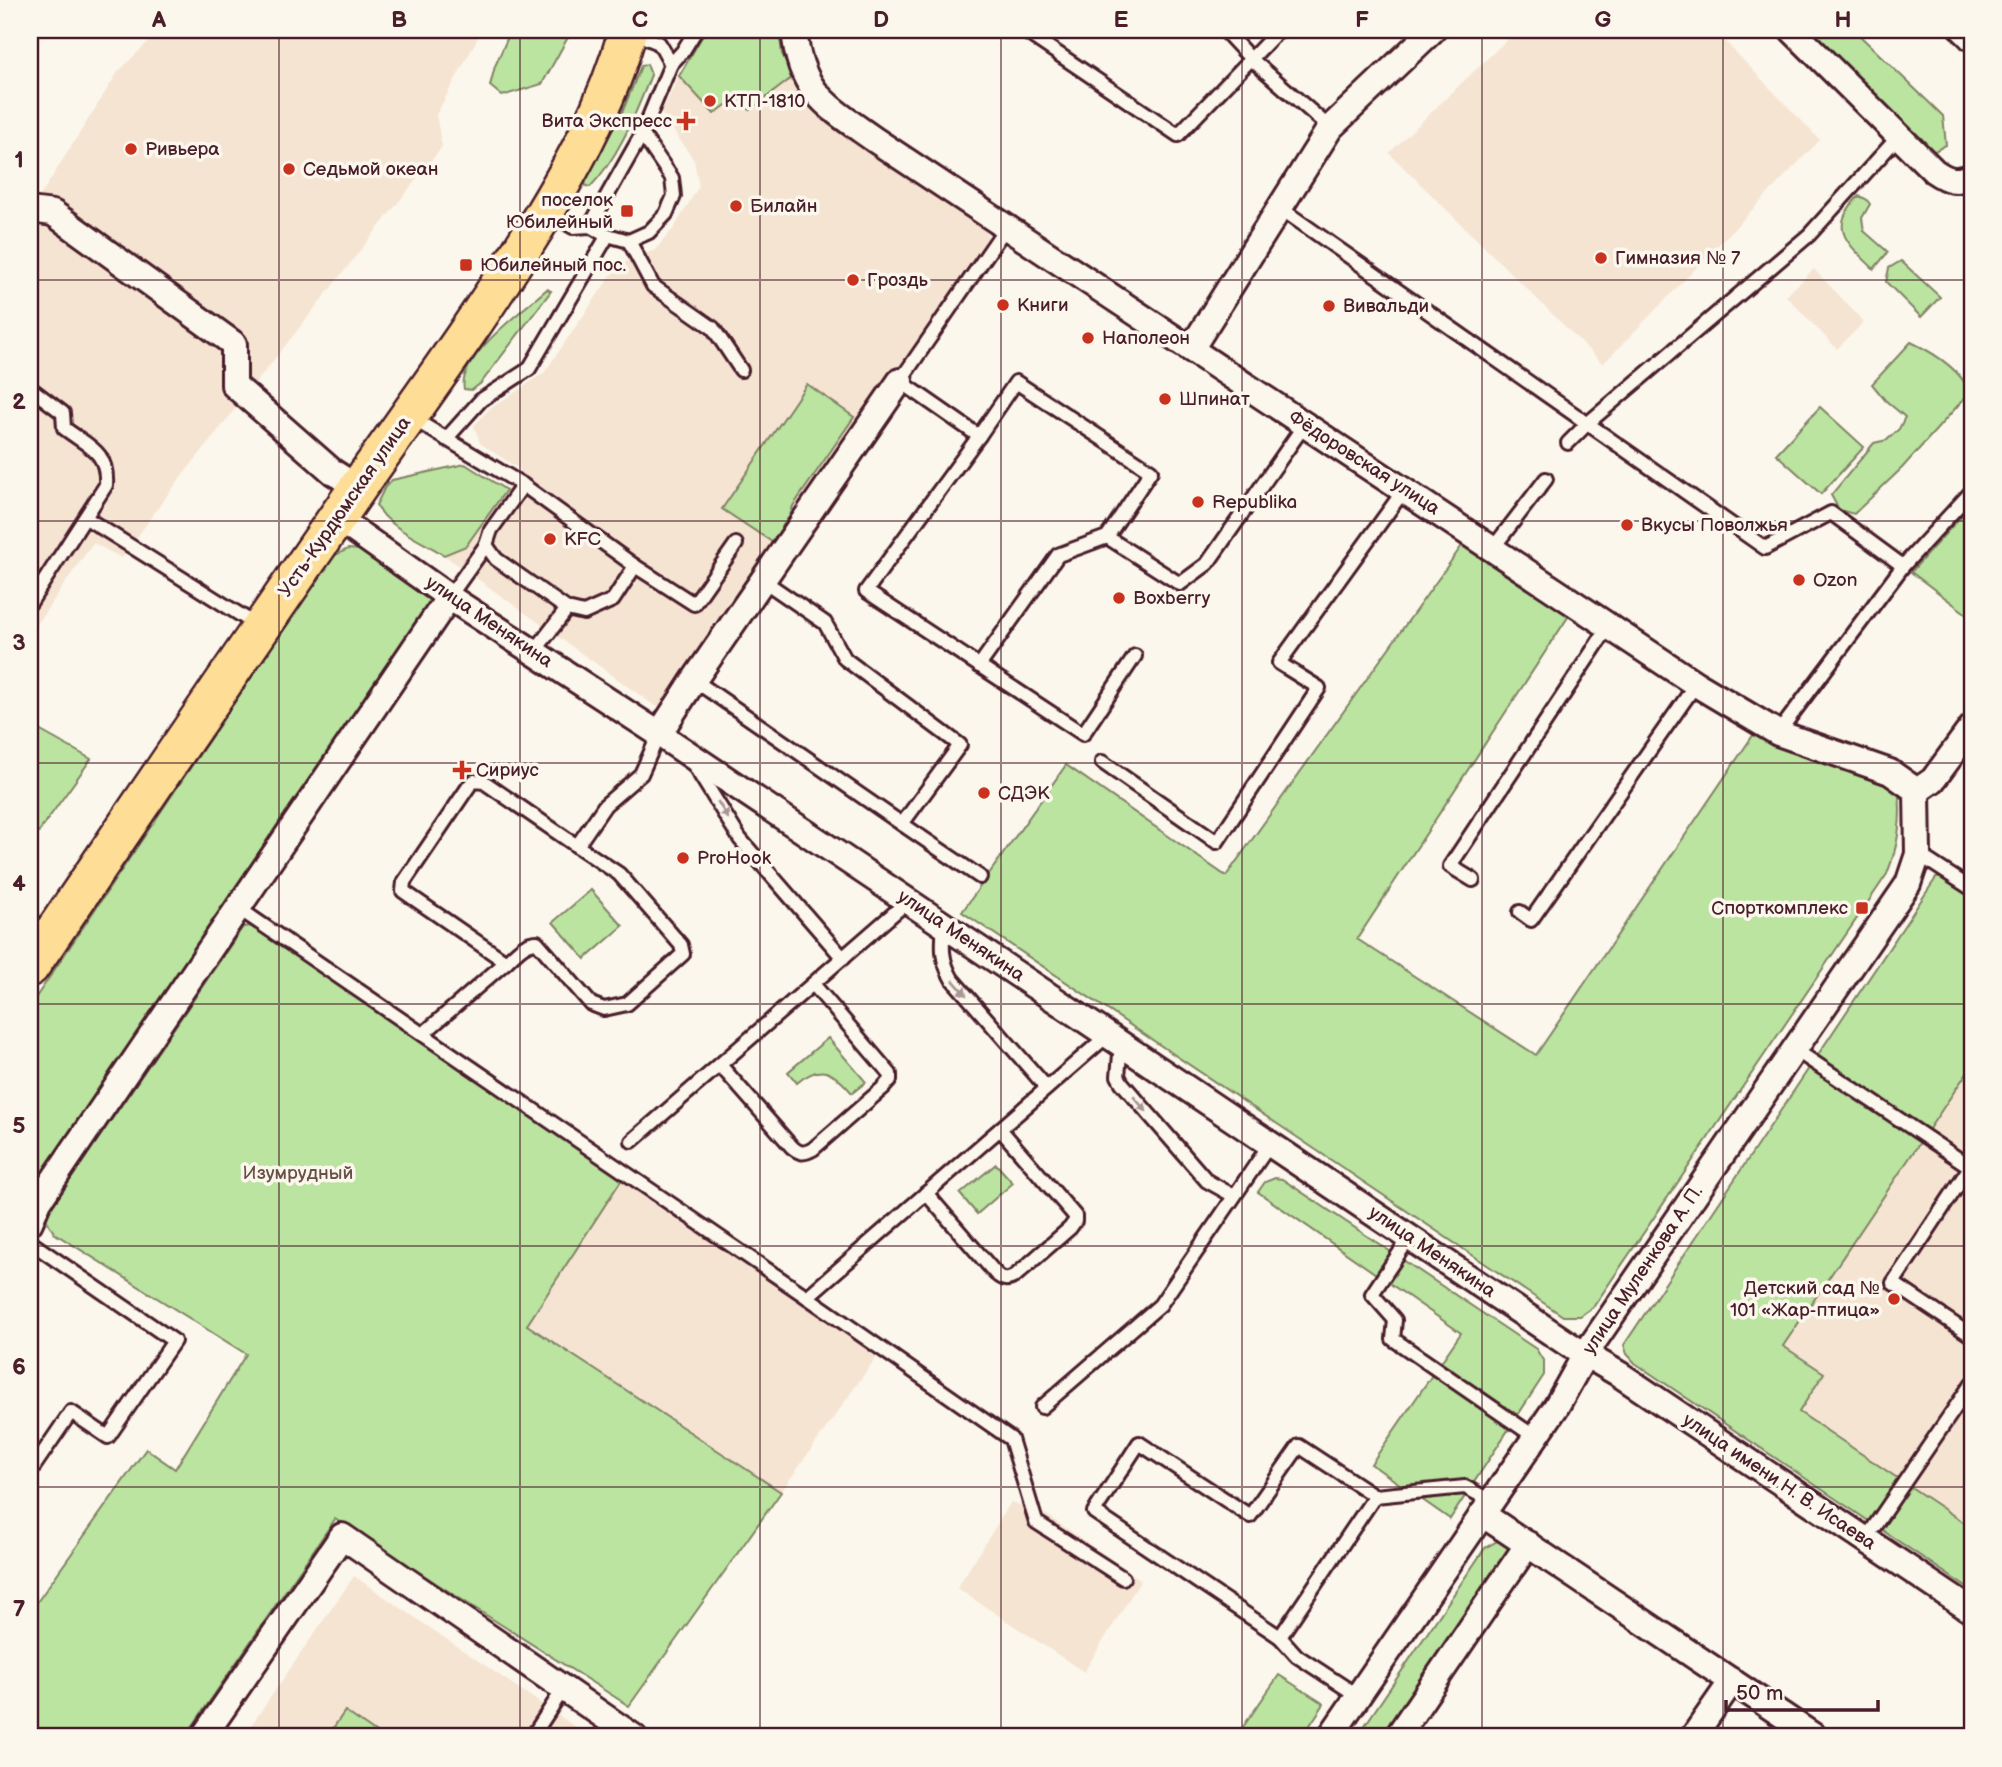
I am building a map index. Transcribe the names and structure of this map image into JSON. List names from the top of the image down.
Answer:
{
  "streets": {
    "main road": ["Усть-Курдюмская улица"],
    "street": [
      "Фёдоровская улица",
      "улица Менякина",
      "улица Муленкова А. П.",
      "улица имени Н. В. Исаева"
    ]
  },
  "crossings": [
    ["Фёдоровская улица", "улица Муленкова А. П."],
    ["Усть-Курдюмская улица", "улица Менякина"],
    ["улица Менякина", "улица Муленкова А. П."],
    ["улица Менякина", "улица имени Н. В. Исаева"],
    ["улица Муленкова А. П.", "улица имени Н. В. Исаева"]
  ],
  "parks": ["Изумрудный"],
  "places": {
    "other": [
      "КТП-1810",
      "Ривьера",
      "Седьмой океан",
      "Билайн",
      "Гимназия № 7",
      "Гроздь",
      "Книги",
      "Вивальди",
      "Наполеон",
      "Шпинат",
      "Republika",
      "Вкусы Поволжья",
      "KFC",
      "Ozon",
      "Boxberry",
      "СДЭК",
      "ProHook",
      "Детский сад № 101 «Жар-птица»"
    ],
    "health": ["Вита Экспресс", "Сириус"],
    "transit": ["поселок Юбилейный", "Юбилейный пос.", "Спорткомплекс"]
  },
  "scale_bar": "50 m",
  "grid": {
    "columns": [
      "A",
      "B",
      "C",
      "D",
      "E",
      "F",
      "G",
      "H"
    ],
    "rows": [
      "1",
      "2",
      "3",
      "4",
      "5",
      "6",
      "7"
    ]
  }
}
